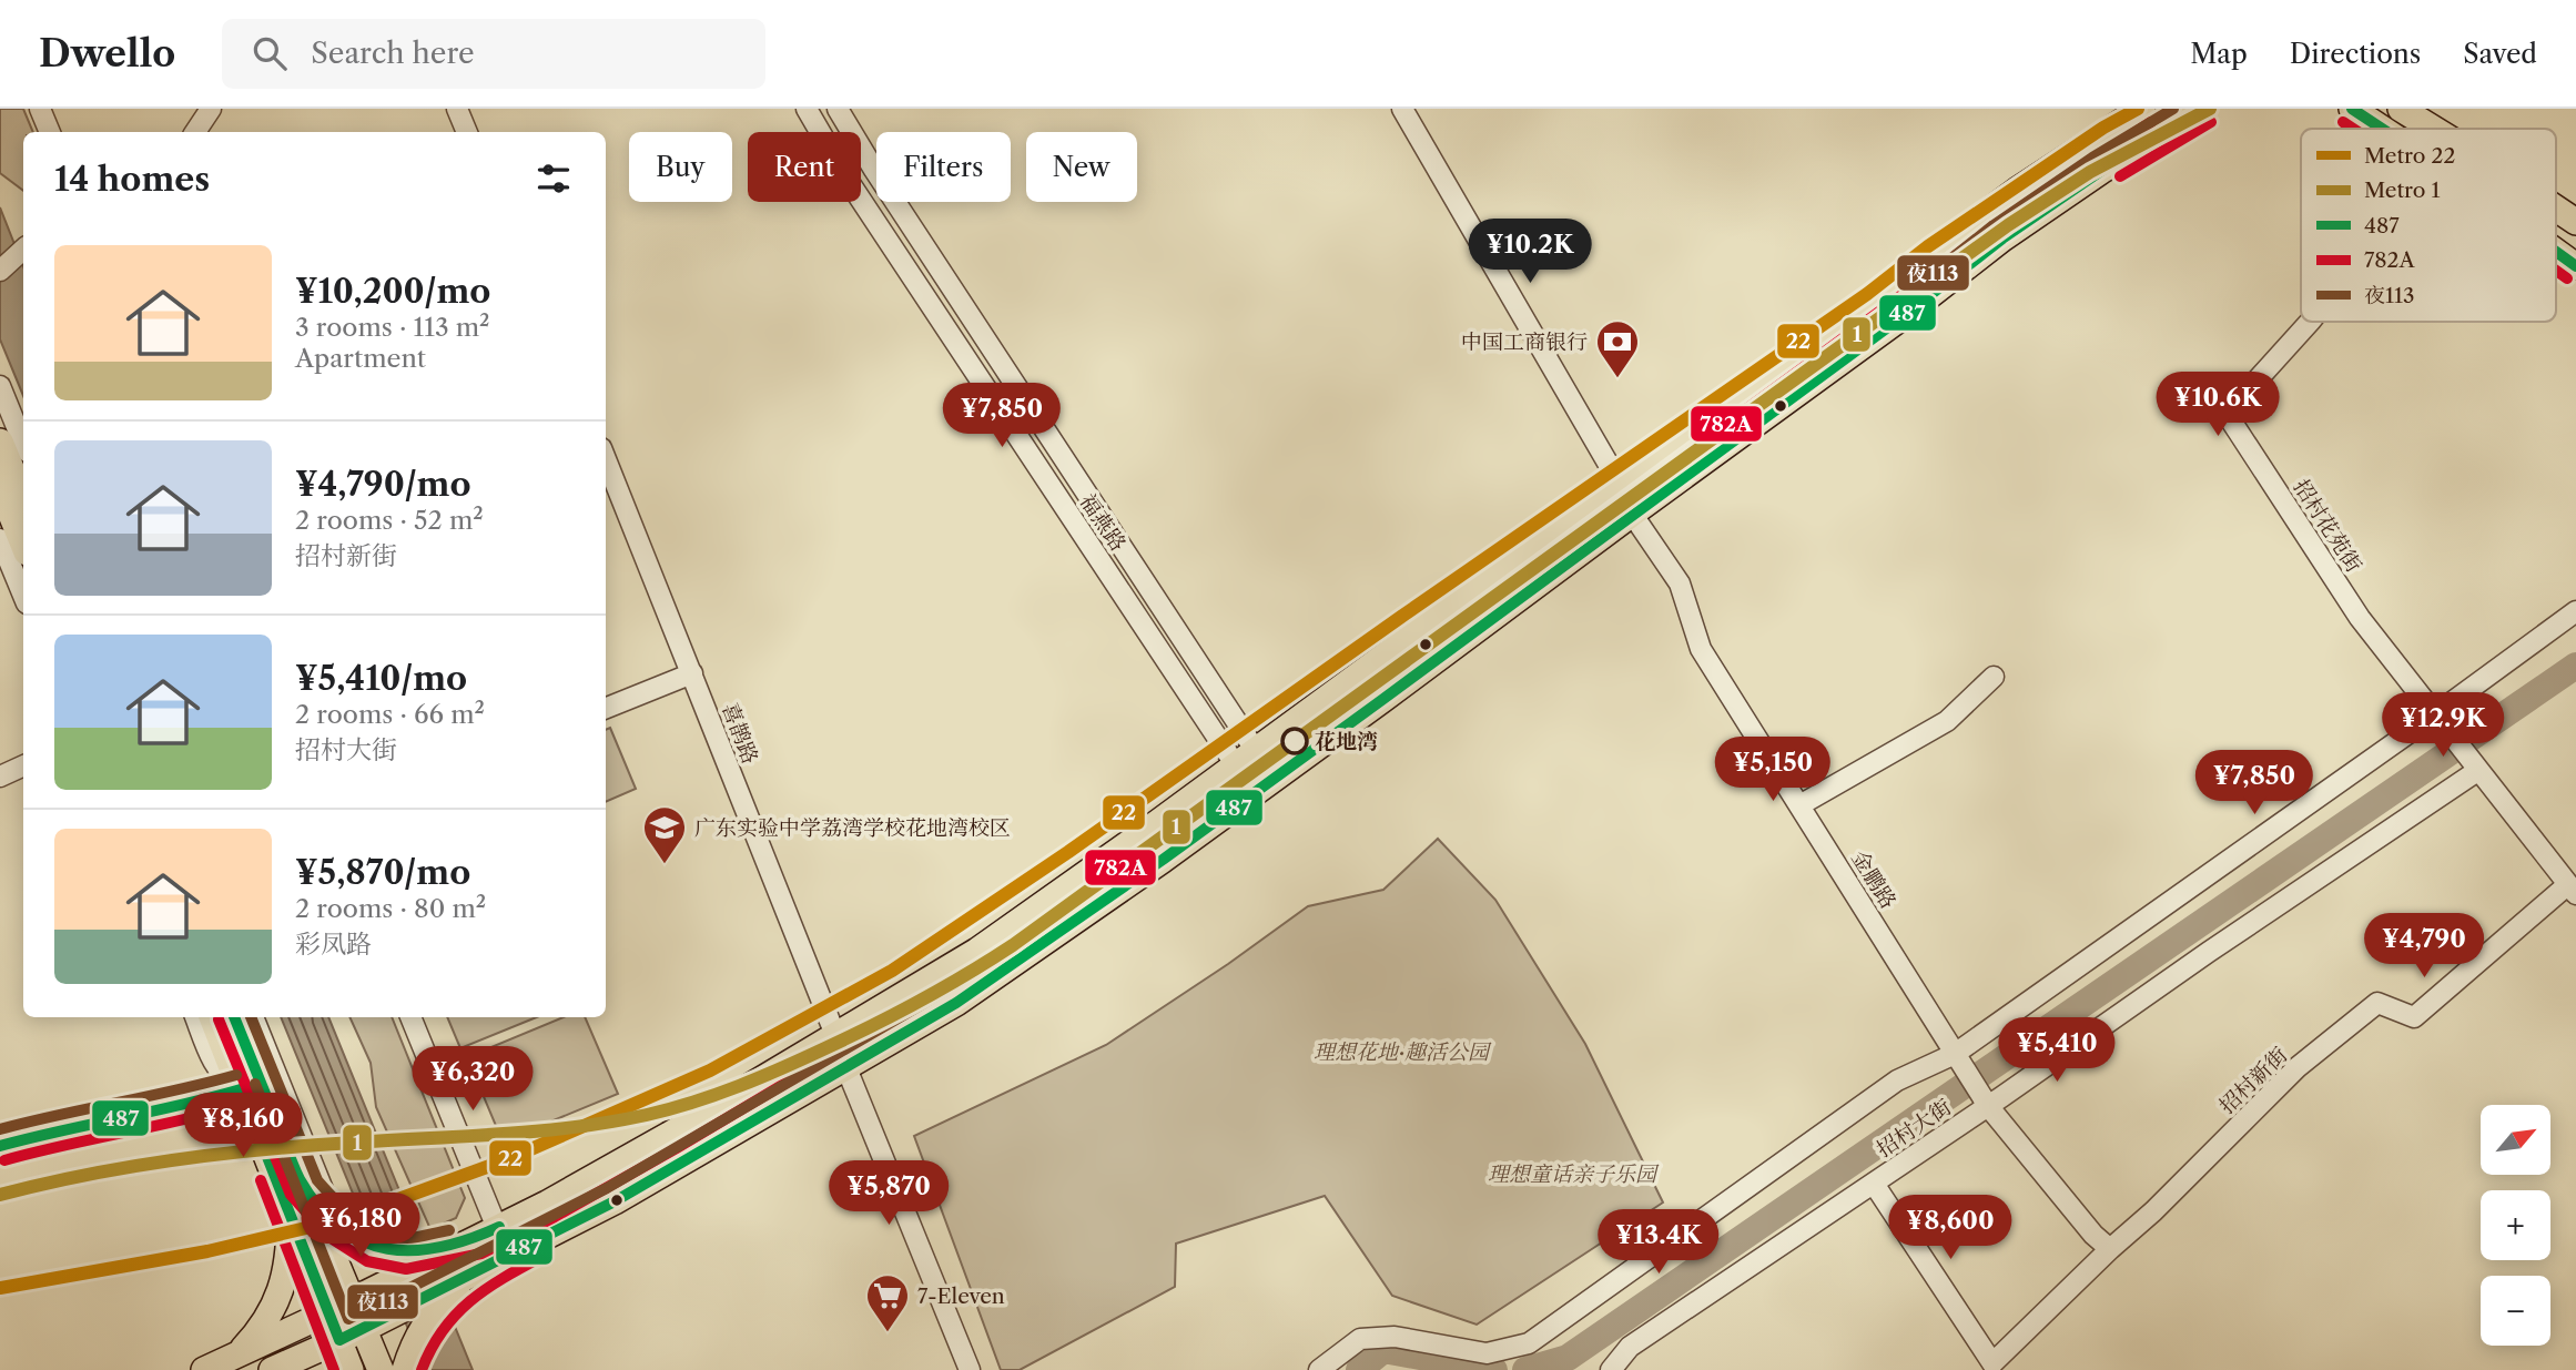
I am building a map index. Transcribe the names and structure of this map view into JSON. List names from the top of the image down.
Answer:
{
  "streets": {
    "street": [
      "福燕路",
      "招村花苑街",
      "喜鹊路",
      "金鹏路",
      "招村新街",
      "招村大街"
    ]
  },
  "crossings": [
    ["招村花苑街", "招村新街"],
    ["招村花苑街", "招村大街"],
    ["金鹏路", "招村新街"],
    ["金鹏路", "招村大街"],
    ["招村新街", "招村大街"]
  ],
  "parks": ["理想花地·趣活公园", "理想童话亲子乐园"],
  "places": {
    "bank": ["中国工商银行"],
    "other": ["花地湾"],
    "school or university": ["广东实验中学荔湾学校花地湾校区"],
    "supermarket": ["7-Eleven"]
  },
  "lines": [
    "metro line 22",
    "metro line 1",
    "transit line 487",
    "transit line 夜113",
    "transit line 782A"
  ],
  "legend": [
    "Metro 22",
    "Metro 1",
    "487",
    "782A",
    "夜113"
  ],
  "north": "top right",
  "page": {
    "header": "Dwello",
    "search": "Search here",
    "nav": ["Map", "Directions", "Saved"],
    "chip": [
      "Buy",
      "Rent",
      "Filters",
      "New"
    ],
    "heading": "14 homes",
    "price": [
      "¥10.2K",
      "¥10.6K",
      "¥7,850",
      "¥12.9K",
      "¥5,150",
      "¥7,850",
      "¥4,790",
      "¥5,410",
      "¥6,320",
      "¥8,160",
      "¥5,870",
      "¥6,180",
      "¥8,600",
      "¥13.4K"
    ],
    "list": [
      {
        "name": "¥10,200/mo",
        "note": "3 rooms · 113 m² · Apartment"
      },
      {
        "name": "¥4,790/mo",
        "note": "2 rooms · 52 m² · 招村新街"
      },
      {
        "name": "¥5,410/mo",
        "note": "2 rooms · 66 m² · 招村大街"
      },
      {
        "name": "¥5,870/mo",
        "note": "2 rooms · 80 m² · 彩凤路"
      }
    ],
    "map_buttons": ["+", "−"]
  }
}
